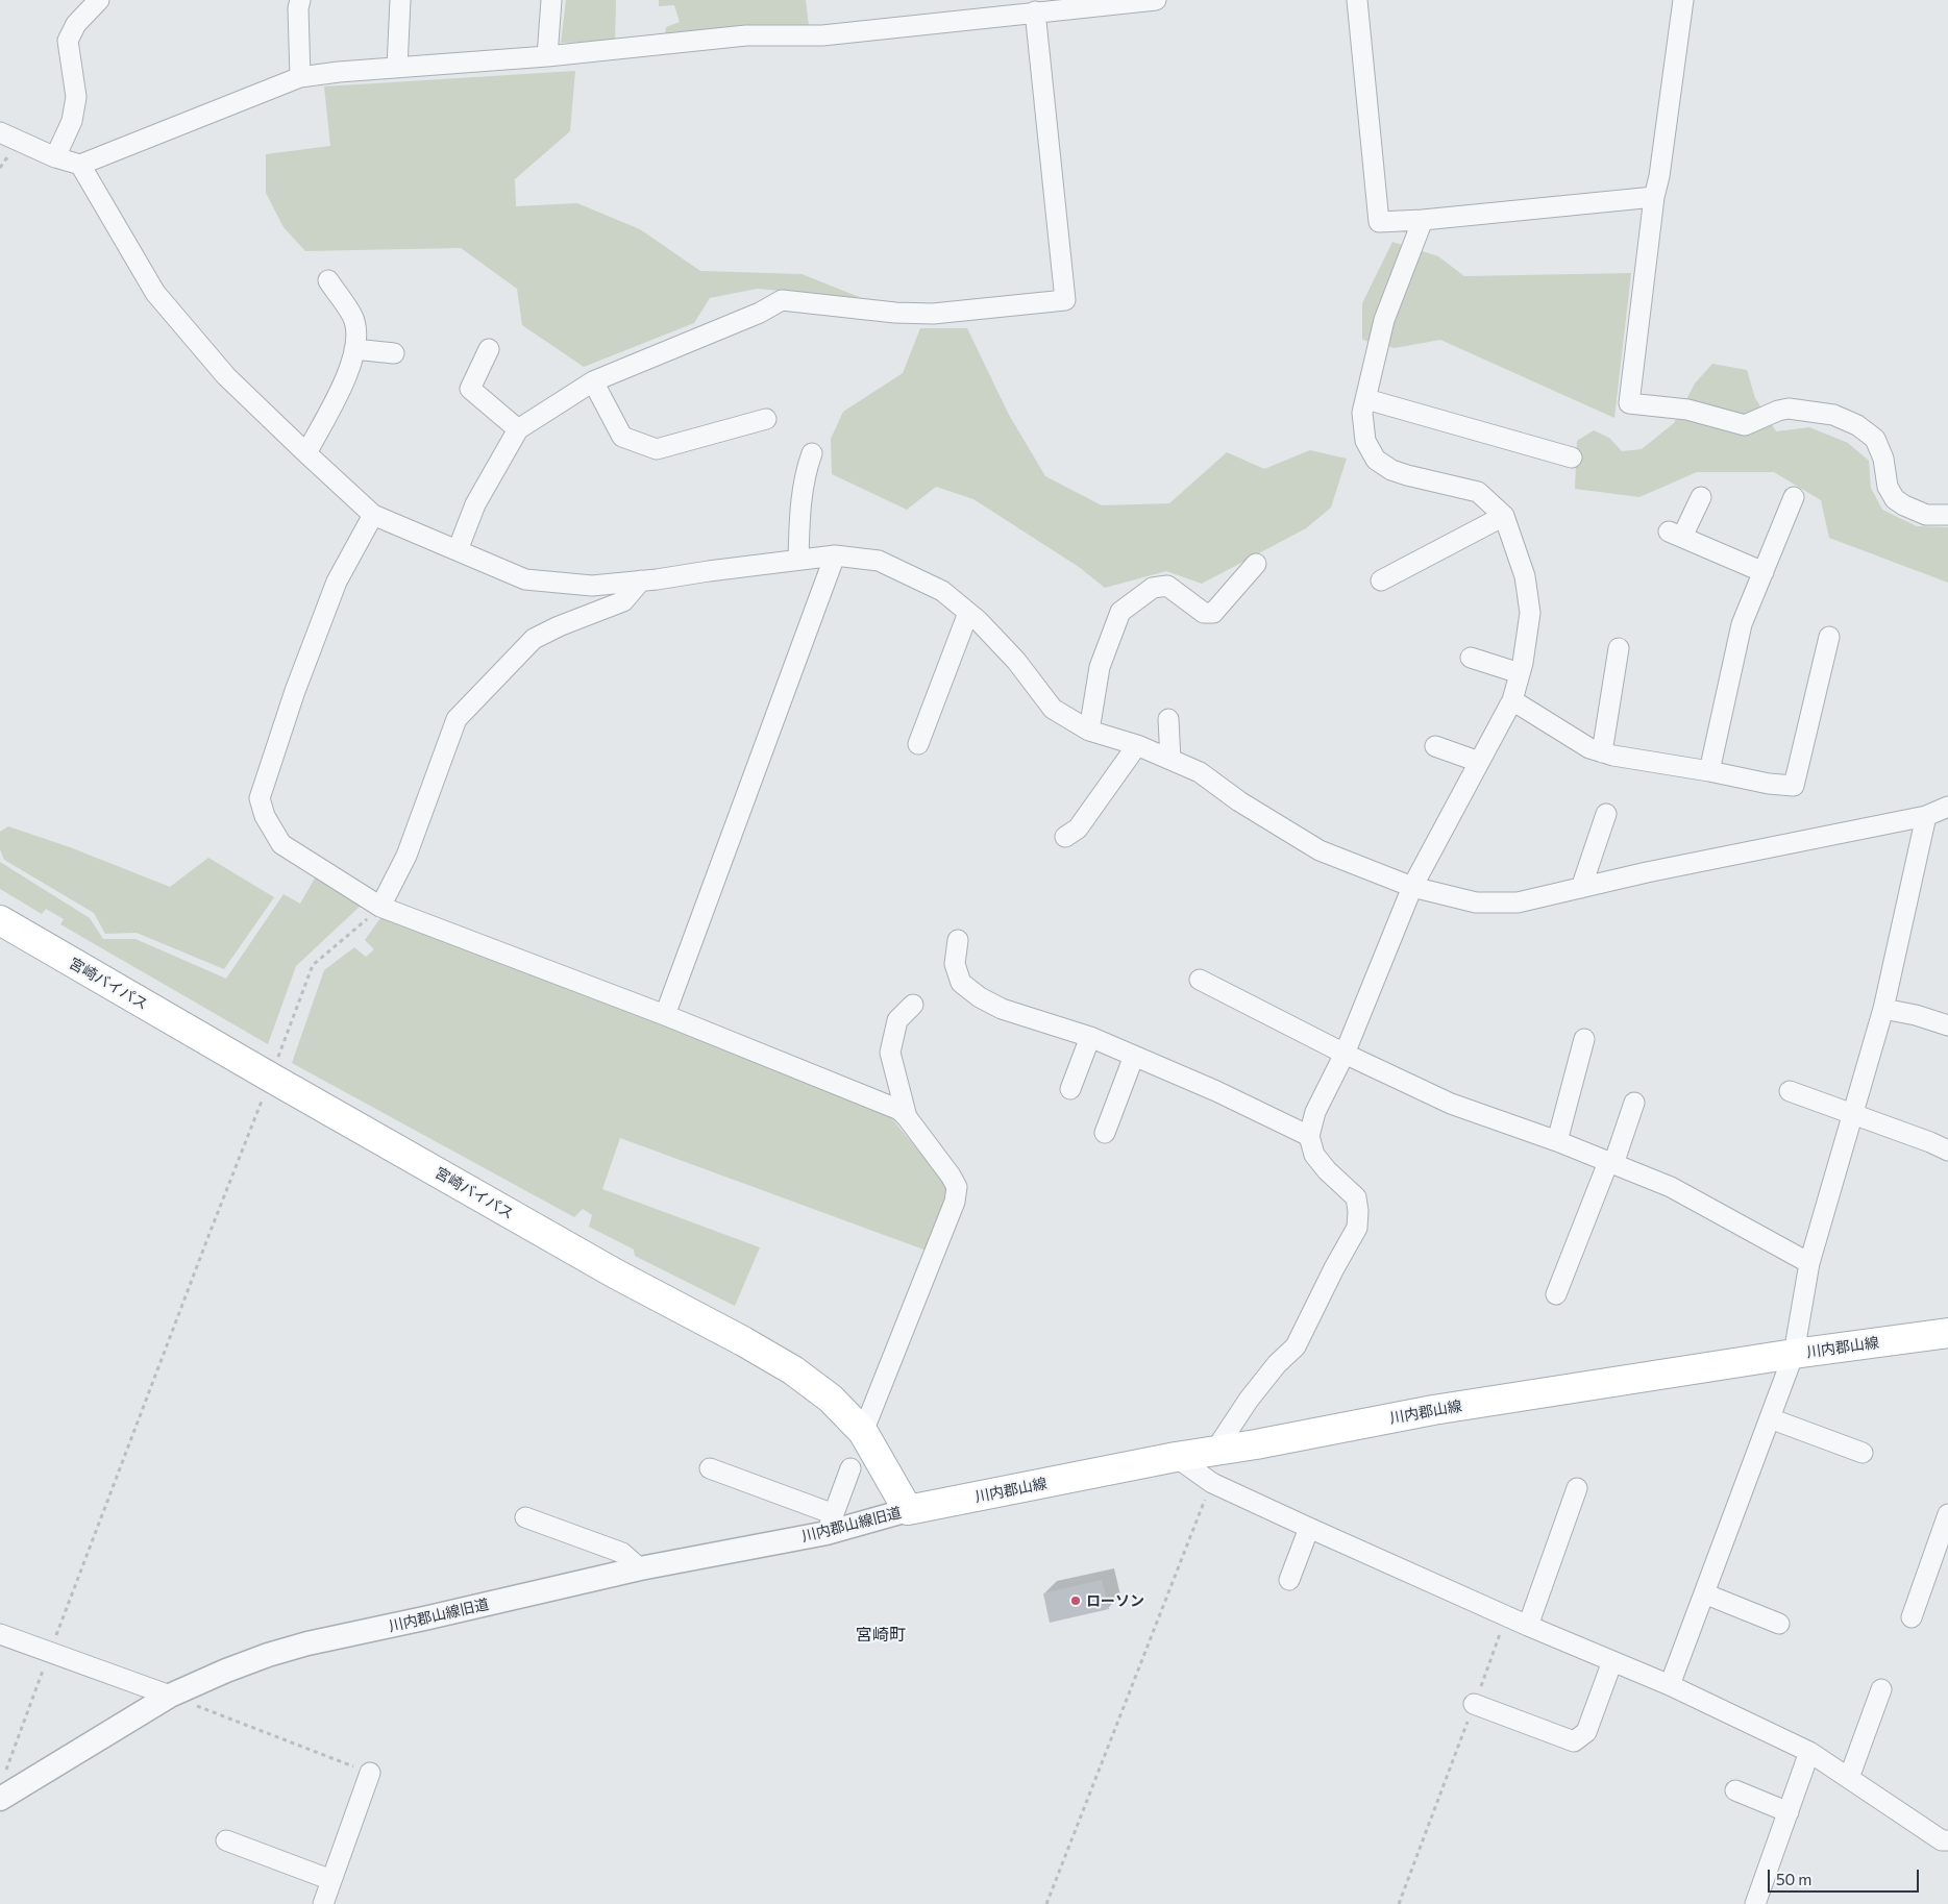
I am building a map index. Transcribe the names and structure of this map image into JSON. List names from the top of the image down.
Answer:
{
  "streets": {
    "main road": ["宮崎バイパス", "川内郡山線"],
    "street": ["川内郡山線旧道"]
  },
  "crossings": [
    ["宮崎バイパス", "川内郡山線"],
    ["宮崎バイパス", "川内郡山線旧道"],
    ["川内郡山線", "川内郡山線旧道"]
  ],
  "districts": ["宮崎町"],
  "places": ["ローソン"],
  "scale_bar": "50 m"
}
